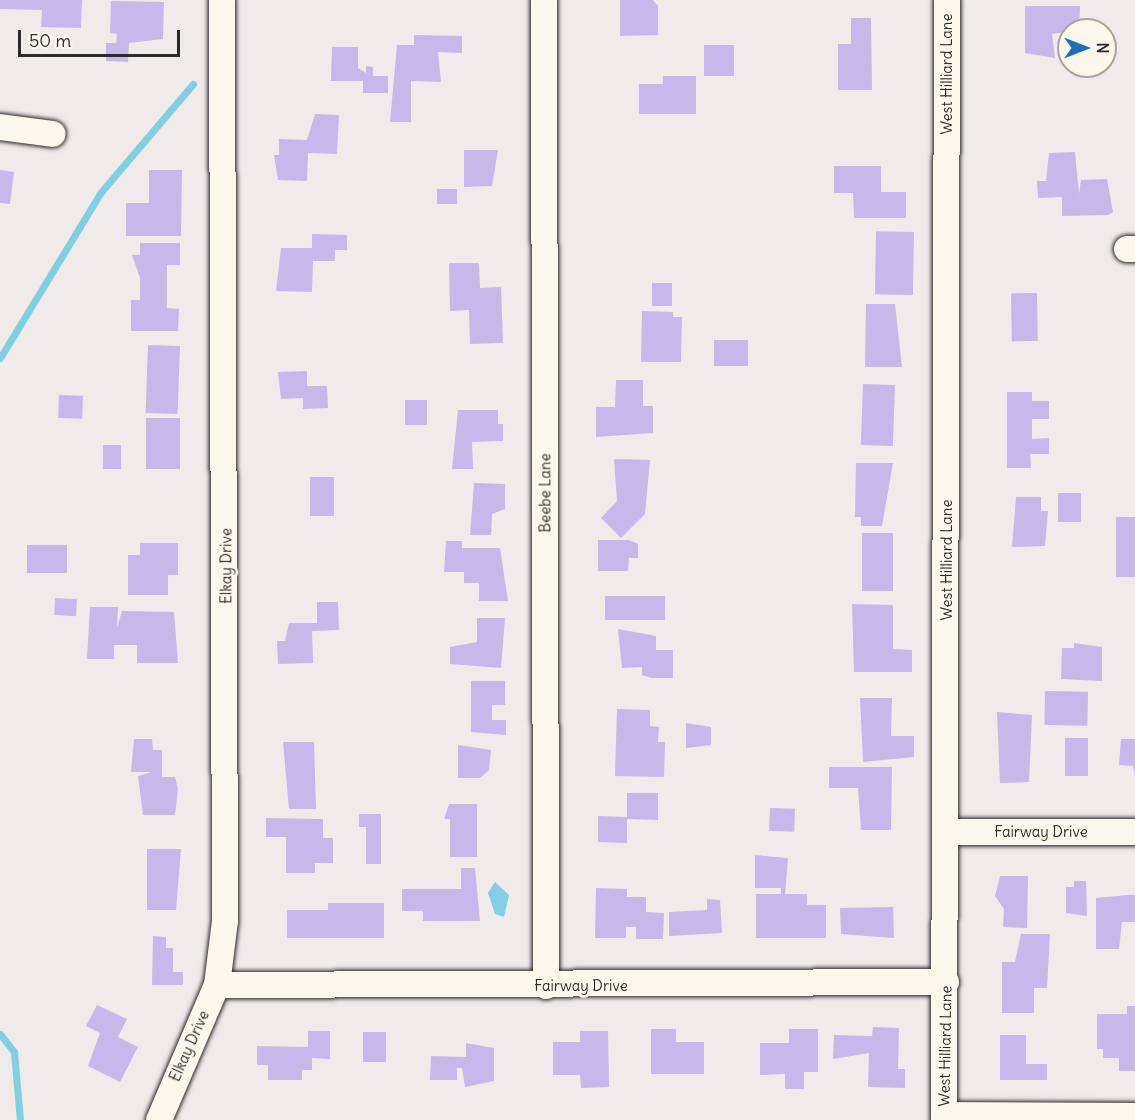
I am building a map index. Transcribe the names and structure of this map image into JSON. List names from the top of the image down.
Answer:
{
  "streets": {
    "street": [
      "West Hilliard Lane",
      "Beebe Lane",
      "Elkay Drive",
      "Fairway Drive"
    ]
  },
  "crossings": [
    ["West Hilliard Lane", "Fairway Drive"],
    ["Beebe Lane", "Fairway Drive"],
    ["Elkay Drive", "Fairway Drive"]
  ],
  "scale_bar": "50 m",
  "north": "right"
}
